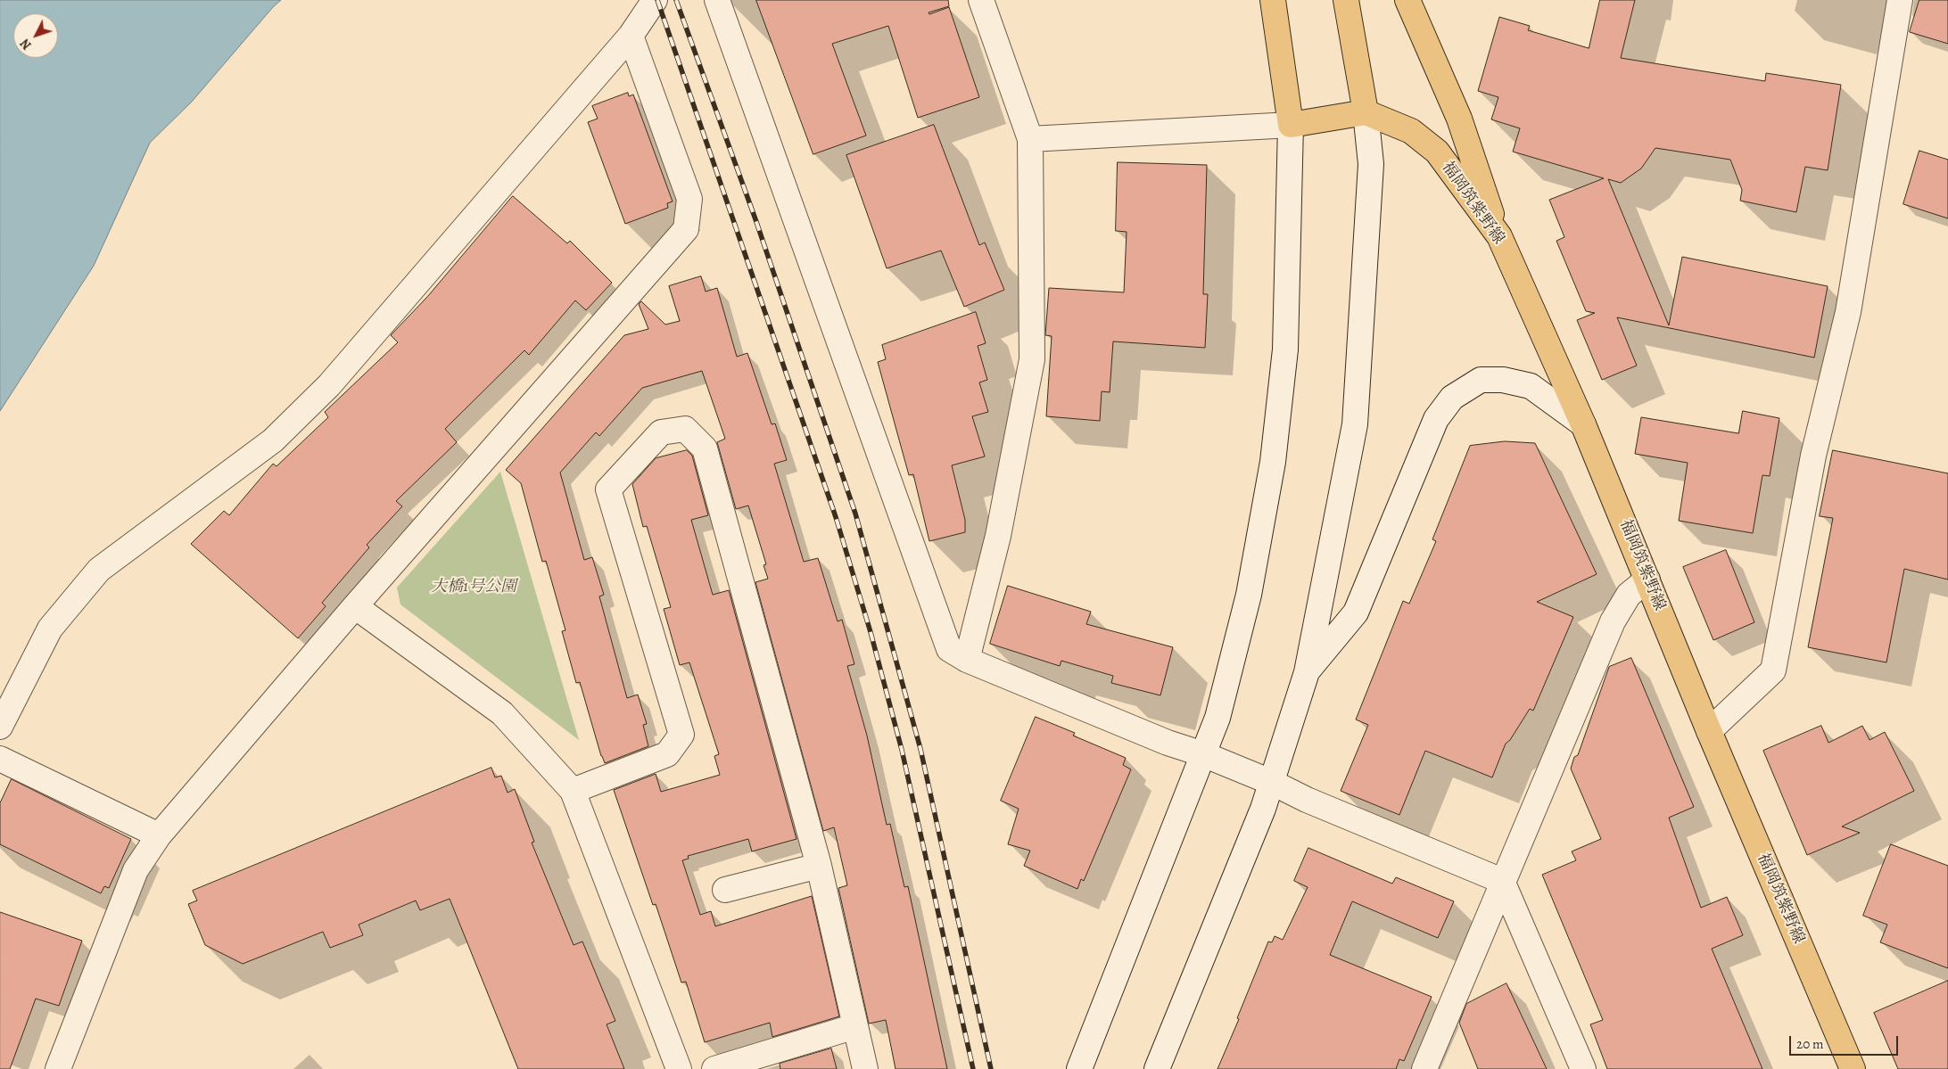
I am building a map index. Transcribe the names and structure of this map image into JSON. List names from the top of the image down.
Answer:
{
  "streets": {
    "main road": ["福岡筑紫野線"]
  },
  "parks": ["大橋1号公園"],
  "scale_bar": "20 m",
  "north": "bottom left"
}
